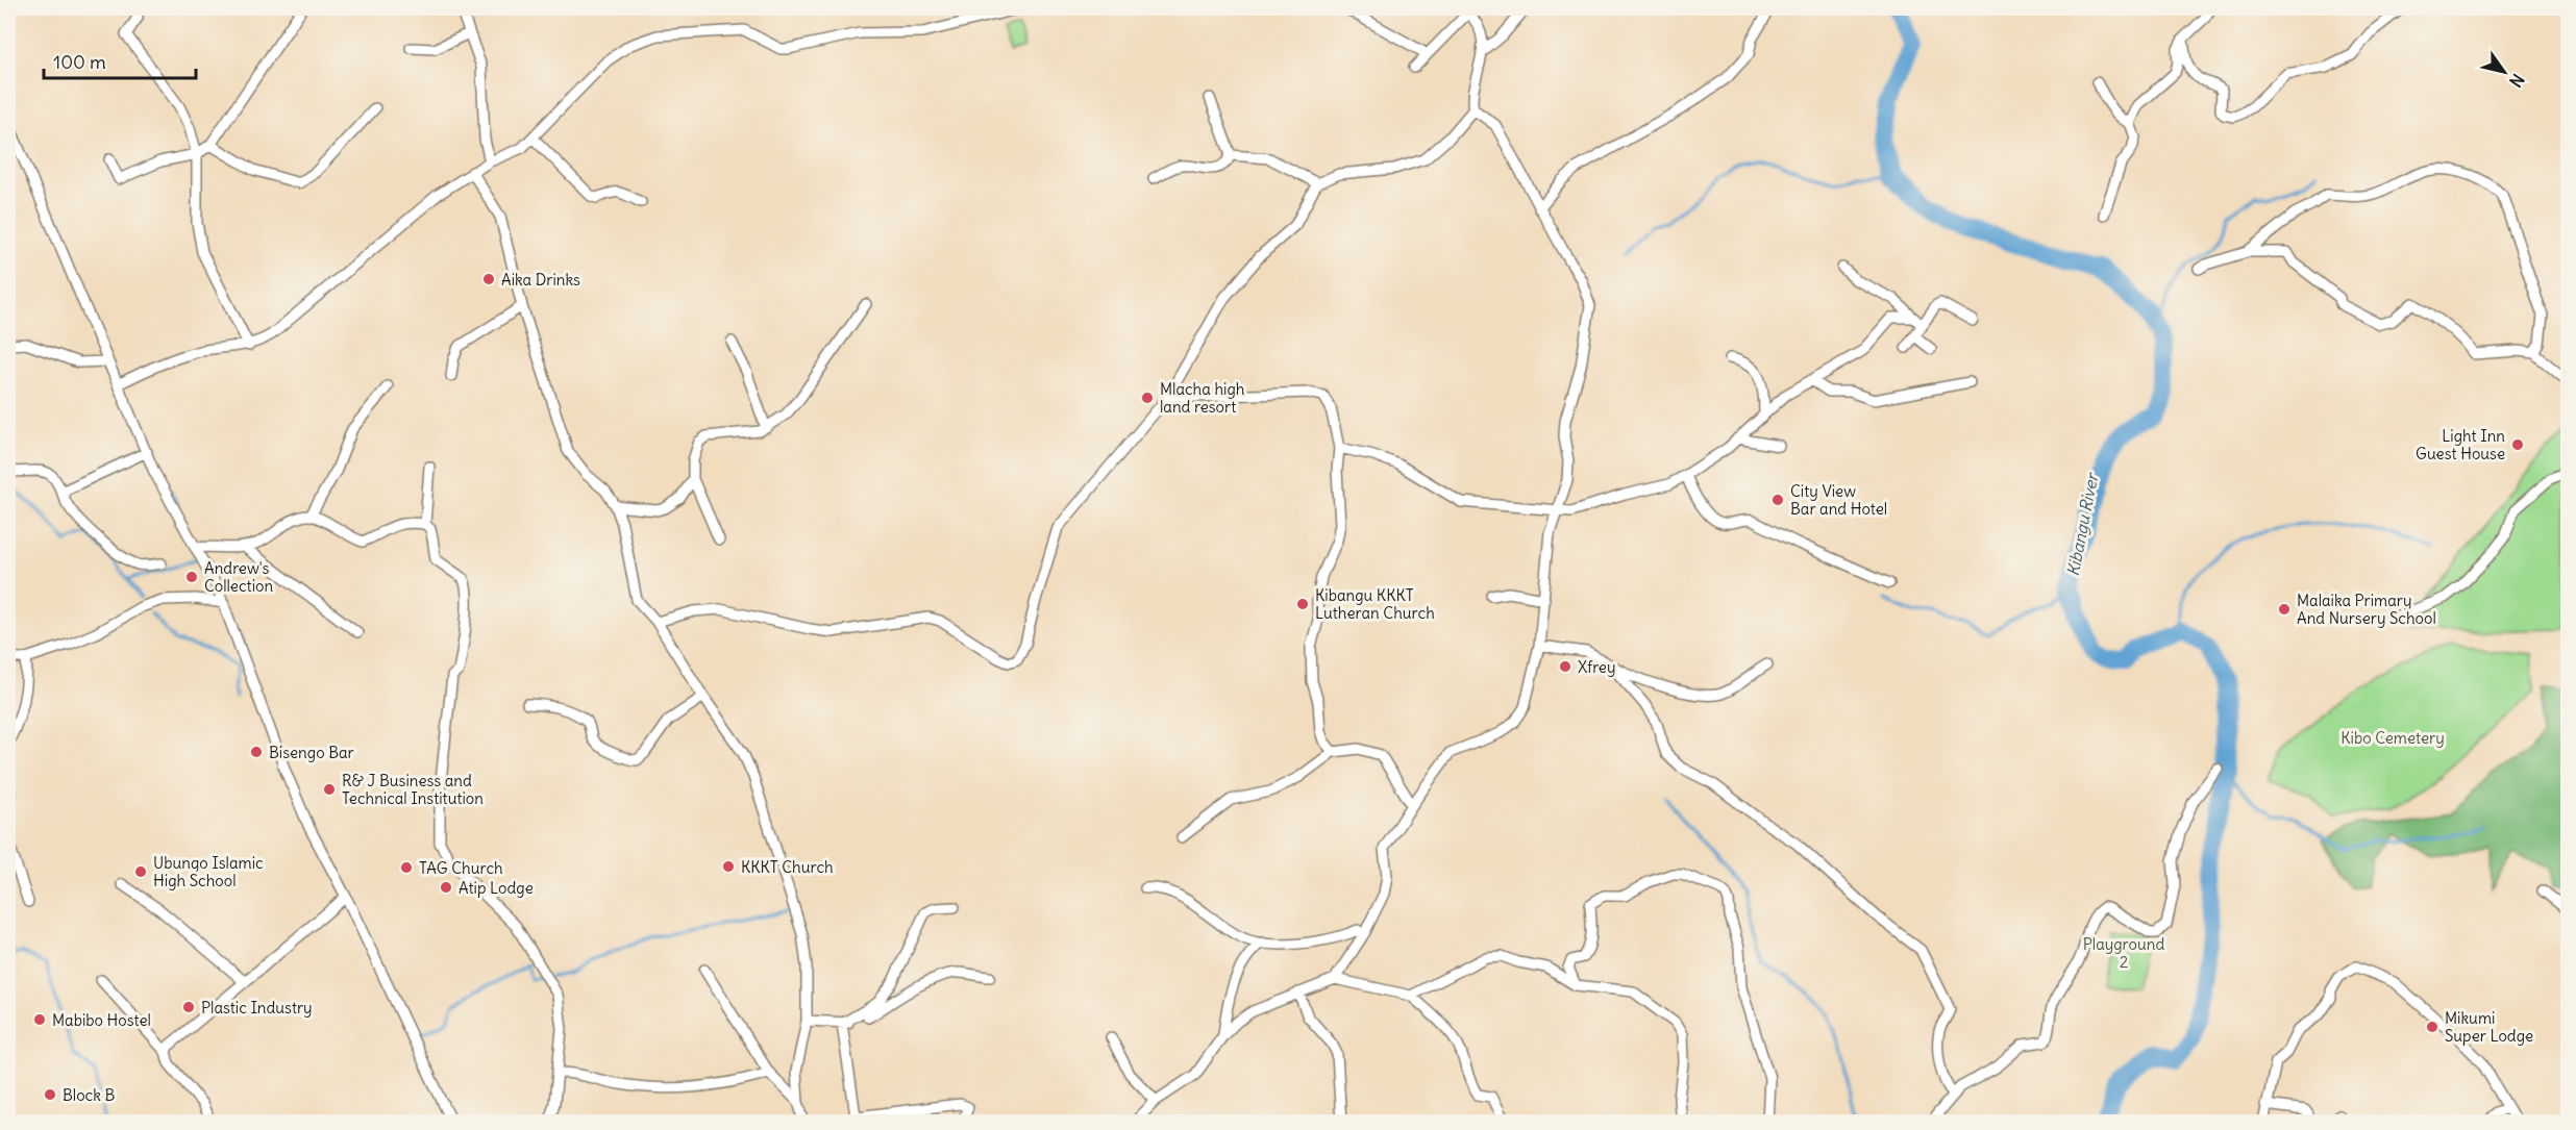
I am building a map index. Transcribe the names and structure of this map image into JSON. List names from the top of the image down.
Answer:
{
  "water": ["Kibangu River"],
  "parks": ["Kibo Cemetery", "Playground 2"],
  "places": [
    "Aika Drinks",
    "Mlacha high land resort",
    "Light Inn Guest House",
    "City View Bar and Hotel",
    "Andrew's Collection",
    "Kibangu KKKT Lutheran Church",
    "Malaika Primary And Nursery School",
    "Xfrey",
    "Bisengo Bar",
    "R& J Business and Technical Institution",
    "KKKT Church",
    "TAG Church",
    "Ubungo Islamic High School",
    "Atip Lodge",
    "Plastic Industry",
    "Mabibo Hostel",
    "Mikumi Super Lodge",
    "Block B"
  ],
  "scale_bar": "100 m",
  "north": "bottom right"
}
